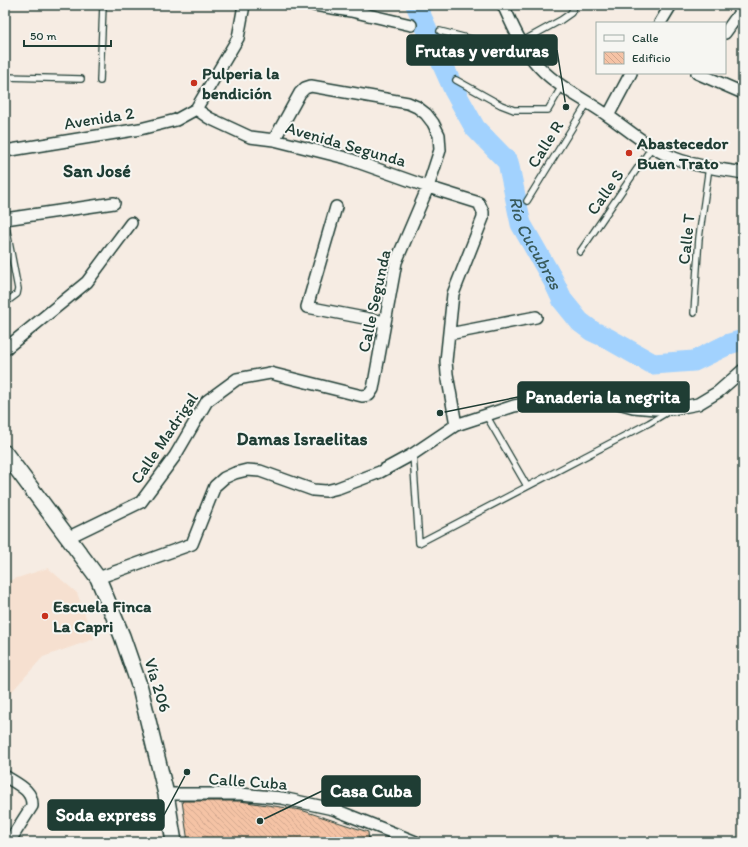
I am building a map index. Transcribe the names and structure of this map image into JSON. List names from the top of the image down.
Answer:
{
  "streets": {
    "main road": ["Vía 206"],
    "street": [
      "Avenida 2",
      "Avenida Segunda",
      "Calle Segunda",
      "Calle Madrigal",
      "Calle Cuba"
    ],
    "lane": ["Calle R", "Calle S", "Calle T"]
  },
  "crossings": [
    ["Avenida 2", "Avenida Segunda"],
    ["Avenida Segunda", "Calle Segunda"],
    ["Calle Segunda", "Calle Madrigal"],
    ["Calle Madrigal", "Vía 206"],
    ["Vía 206", "Calle Cuba"]
  ],
  "districts": ["San José", "Damas Israelitas"],
  "water": ["Río Cucubres"],
  "places": [
    "Pulperia la bendición",
    "Frutas y verduras",
    "Abastecedor Buen Trato",
    "Panaderia la negrita",
    "Escuela Finca La Capri",
    "Soda express",
    "Casa Cuba"
  ],
  "legend": ["Calle", "Edificio"],
  "scale_bar": "50 m"
}
